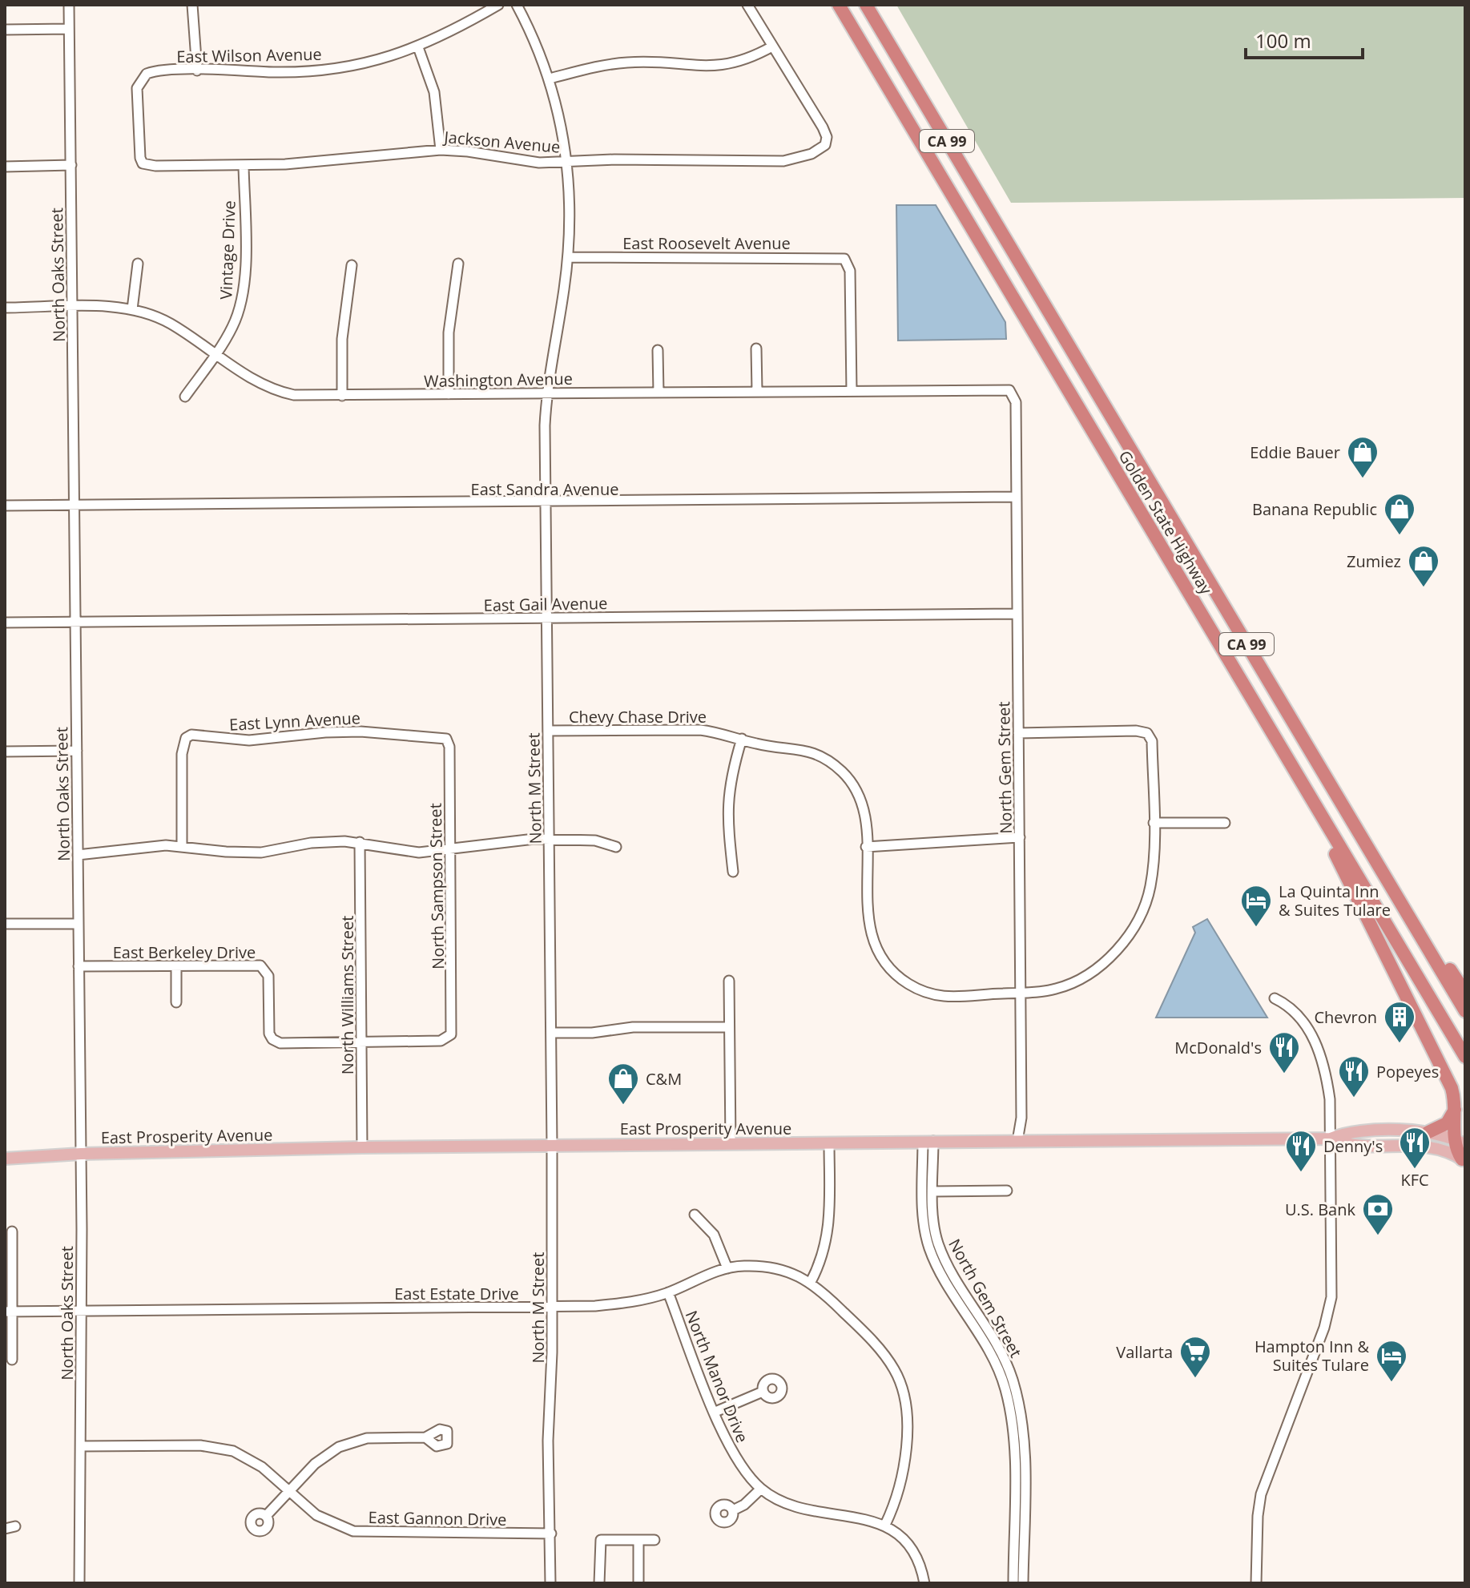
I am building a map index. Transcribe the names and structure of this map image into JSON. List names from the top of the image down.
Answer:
{
  "streets": {
    "highway": ["CA 99", "Golden State Highway"],
    "main road": ["East Prosperity Avenue"],
    "street": [
      "East Wilson Avenue",
      "Jackson Avenue",
      "East Roosevelt Avenue",
      "Vintage Drive",
      "North Oaks Street",
      "Washington Avenue",
      "East Sandra Avenue",
      "East Gail Avenue",
      "Chevy Chase Drive",
      "East Lynn Avenue",
      "North Gem Street",
      "North M Street",
      "North Sampson Street",
      "East Berkeley Drive",
      "North Williams Street",
      "East Estate Drive",
      "North Manor Drive",
      "East Gannon Drive"
    ]
  },
  "crossings": [
    ["East Wilson Avenue", "Jackson Avenue"],
    ["Jackson Avenue", "Vintage Drive"],
    ["Jackson Avenue", "North M Street"],
    ["East Roosevelt Avenue", "Washington Avenue"],
    ["East Roosevelt Avenue", "North M Street"],
    ["Vintage Drive", "Washington Avenue"],
    ["North Oaks Street", "Washington Avenue"],
    ["North Oaks Street", "East Sandra Avenue"],
    ["North Oaks Street", "East Gail Avenue"],
    ["North Oaks Street", "East Berkeley Drive"],
    ["North Oaks Street", "East Prosperity Avenue"],
    ["North Oaks Street", "East Estate Drive"],
    ["North Oaks Street", "East Gannon Drive"],
    ["Washington Avenue", "North Gem Street"],
    ["Washington Avenue", "North M Street"],
    ["East Sandra Avenue", "North Gem Street"],
    ["East Sandra Avenue", "North M Street"],
    ["East Gail Avenue", "North Gem Street"],
    ["East Gail Avenue", "North M Street"],
    ["Chevy Chase Drive", "North Gem Street"],
    ["Chevy Chase Drive", "North M Street"],
    ["East Lynn Avenue", "North Sampson Street"],
    ["North Gem Street", "East Prosperity Avenue"],
    ["North M Street", "East Prosperity Avenue"],
    ["North M Street", "East Estate Drive"],
    ["North M Street", "East Gannon Drive"],
    ["North Sampson Street", "East Berkeley Drive"],
    ["East Berkeley Drive", "North Williams Street"],
    ["North Williams Street", "East Prosperity Avenue"],
    ["East Estate Drive", "North Manor Drive"]
  ],
  "places": {
    "shop": [
      "Eddie Bauer",
      "Banana Republic",
      "Zumiez",
      "C&M"
    ],
    "hotel": ["La Quinta Inn & Suites Tulare", "Hampton Inn & Suites Tulare"],
    "building": ["Chevron"],
    "restaurant": [
      "McDonald's",
      "Popeyes",
      "KFC",
      "Denny's"
    ],
    "bank": ["U.S. Bank"],
    "supermarket": ["Vallarta"]
  },
  "scale_bar": "100 m"
}
